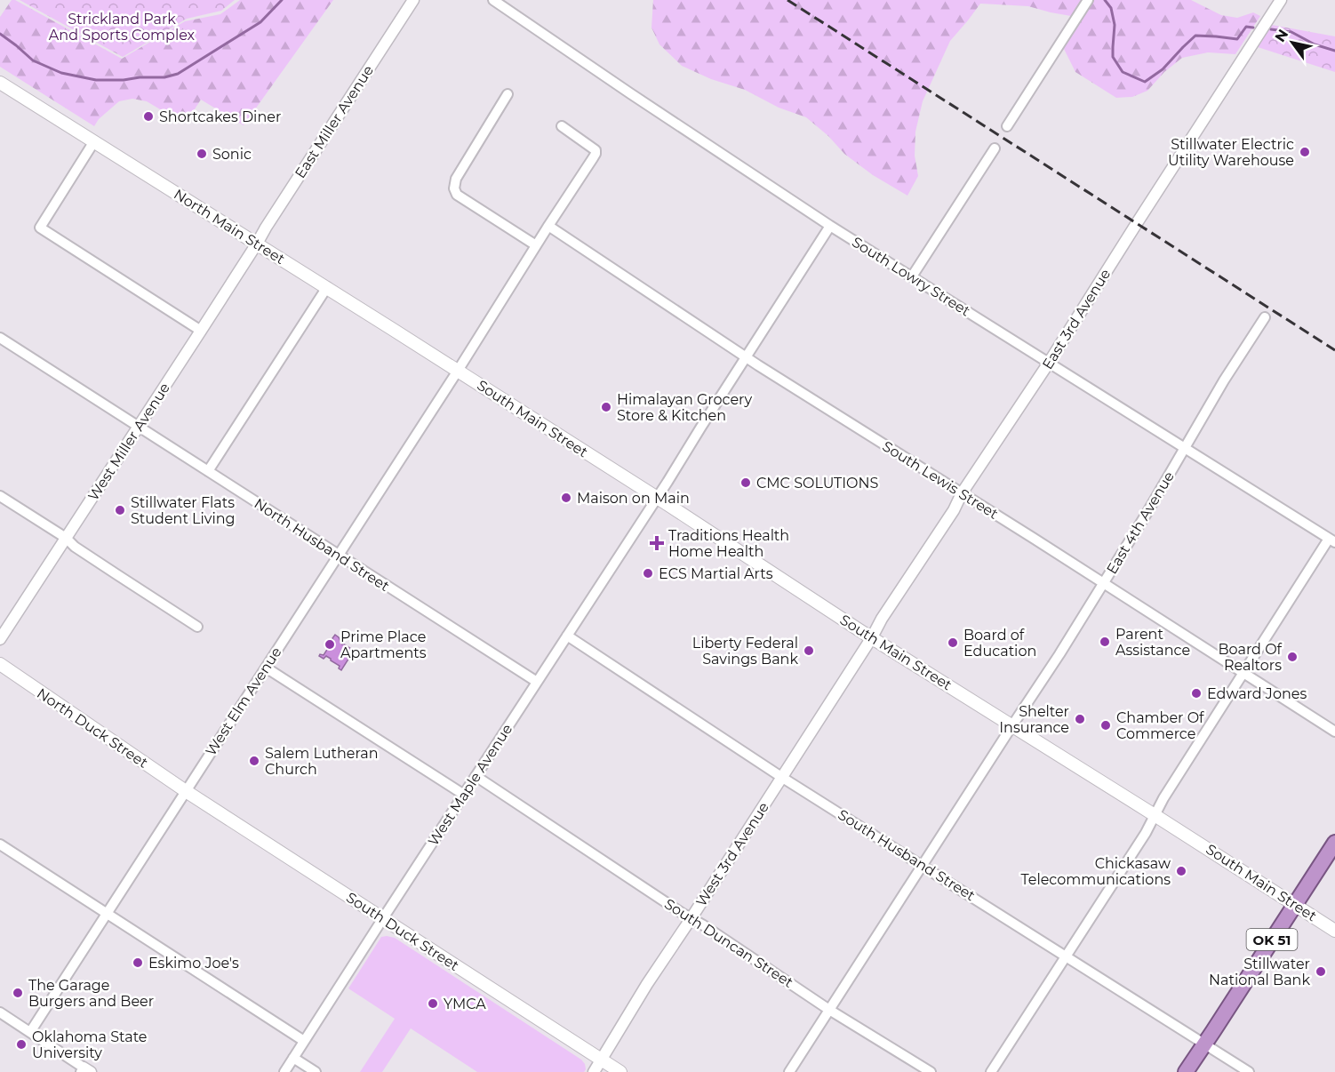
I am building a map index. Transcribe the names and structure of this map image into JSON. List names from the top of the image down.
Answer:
{
  "streets": {
    "highway": ["OK 51"],
    "main road": [
      "North Main Street",
      "South Main Street",
      "North Duck Street",
      "South Duck Street"
    ],
    "street": [
      "East Miller Avenue",
      "South Lowry Street",
      "East 3rd Avenue",
      "West Miller Avenue",
      "South Lewis Street",
      "East 4th Avenue",
      "North Husband Street",
      "West Elm Avenue",
      "West Maple Avenue",
      "West 3rd Avenue",
      "South Husband Street",
      "South Duncan Street"
    ]
  },
  "crossings": [
    ["East Miller Avenue", "North Main Street"],
    ["East Miller Avenue", "West Miller Avenue"],
    ["North Main Street", "South Main Street"],
    ["North Main Street", "West Miller Avenue"],
    ["North Main Street", "West Elm Avenue"],
    ["South Lowry Street", "East 3rd Avenue"],
    ["South Lowry Street", "East 4th Avenue"],
    ["South Lowry Street", "West Maple Avenue"],
    ["East 3rd Avenue", "South Main Street"],
    ["East 3rd Avenue", "South Lewis Street"],
    ["East 3rd Avenue", "West 3rd Avenue"],
    ["South Main Street", "East 4th Avenue"],
    ["South Main Street", "West Elm Avenue"],
    ["South Main Street", "West Maple Avenue"],
    ["South Main Street", "West 3rd Avenue"],
    ["South Main Street", "OK 51"],
    ["West Miller Avenue", "North Husband Street"],
    ["South Lewis Street", "East 4th Avenue"],
    ["South Lewis Street", "West Elm Avenue"],
    ["South Lewis Street", "West Maple Avenue"],
    ["East 4th Avenue", "South Husband Street"],
    ["East 4th Avenue", "South Duncan Street"],
    ["North Husband Street", "West Elm Avenue"],
    ["North Husband Street", "West Maple Avenue"],
    ["West Elm Avenue", "North Duck Street"],
    ["West Elm Avenue", "South Duck Street"],
    ["North Duck Street", "South Duck Street"],
    ["West Maple Avenue", "South Husband Street"],
    ["West Maple Avenue", "South Duck Street"],
    ["West Maple Avenue", "South Duncan Street"],
    ["West 3rd Avenue", "South Husband Street"],
    ["West 3rd Avenue", "South Duck Street"],
    ["West 3rd Avenue", "South Duncan Street"],
    ["South Husband Street", "OK 51"]
  ],
  "parks": ["Strickland Park And Sports Complex"],
  "places": {
    "other": [
      "Shortcakes Diner",
      "Stillwater Electric Utility Warehouse",
      "Sonic",
      "Himalayan Grocery Store & Kitchen",
      "CMC SOLUTIONS",
      "Maison on Main",
      "Stillwater Flats Student Living",
      "ECS Martial Arts",
      "Parent Assistance",
      "Board of Education",
      "Prime Place Apartments",
      "Liberty Federal Savings Bank",
      "Board Of Realtors",
      "Edward Jones",
      "Shelter Insurance",
      "Chamber Of Commerce",
      "Salem Lutheran Church",
      "Chickasaw Telecommunications",
      "Eskimo Joe's",
      "Stillwater National Bank",
      "The Garage Burgers and Beer",
      "YMCA",
      "Oklahoma State University"
    ],
    "health": ["Traditions Health Home Health"]
  },
  "north": "top left"
}
